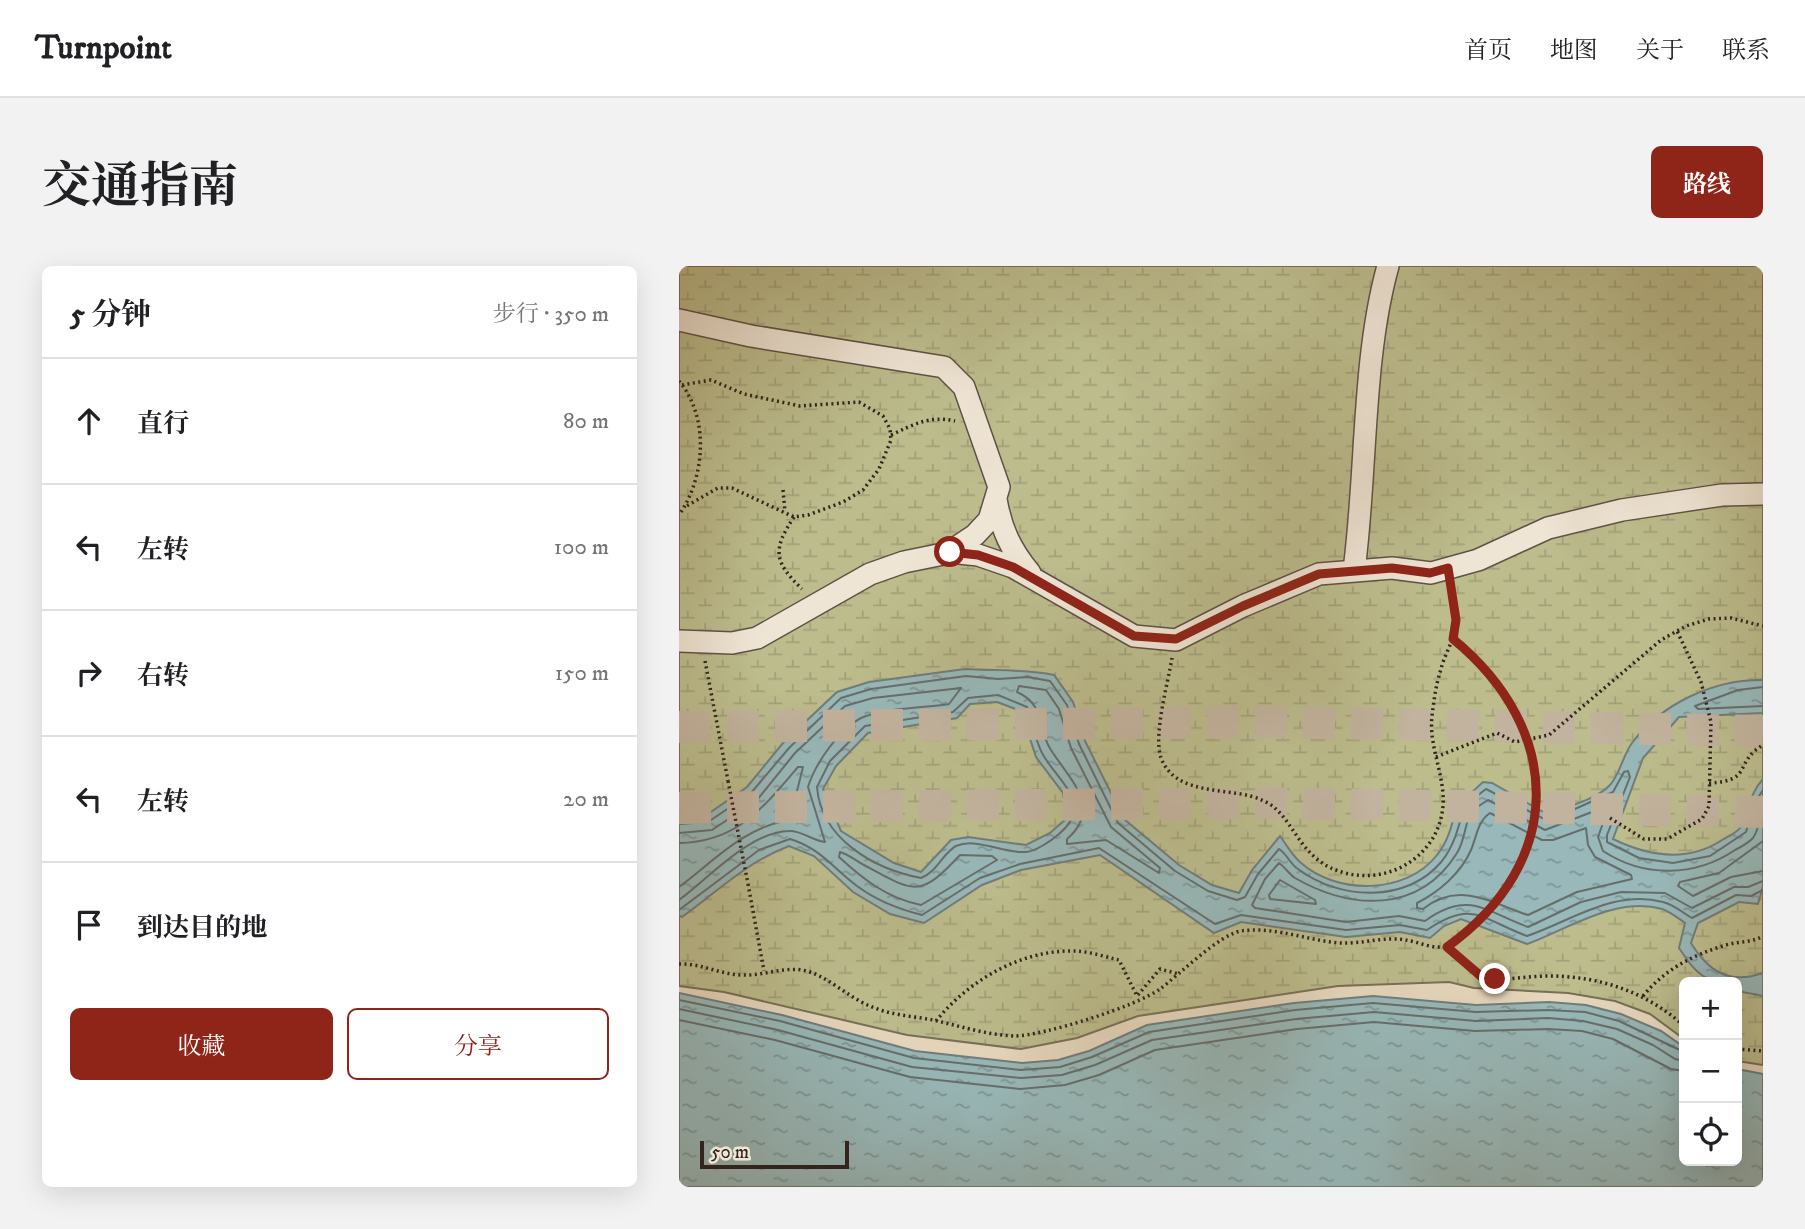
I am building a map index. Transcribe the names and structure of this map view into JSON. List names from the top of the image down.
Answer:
{
  "scale_bar": "50 m",
  "page": {
    "header": "Turnpoint",
    "nav": [
      "首页",
      "地图",
      "关于",
      "联系"
    ],
    "title": "交通指南",
    "buttons": [
      "路线",
      ["收藏", "分享"]
    ],
    "heading": ["5 分钟", "步行 · 350 m"],
    "list": [
      ["直行", "80 m"],
      ["左转", "100 m"],
      ["右转", "150 m"],
      ["左转", "20 m"],
      "到达目的地"
    ],
    "map_buttons": ["+", "−"],
    "scale": "50 m"
  }
}
